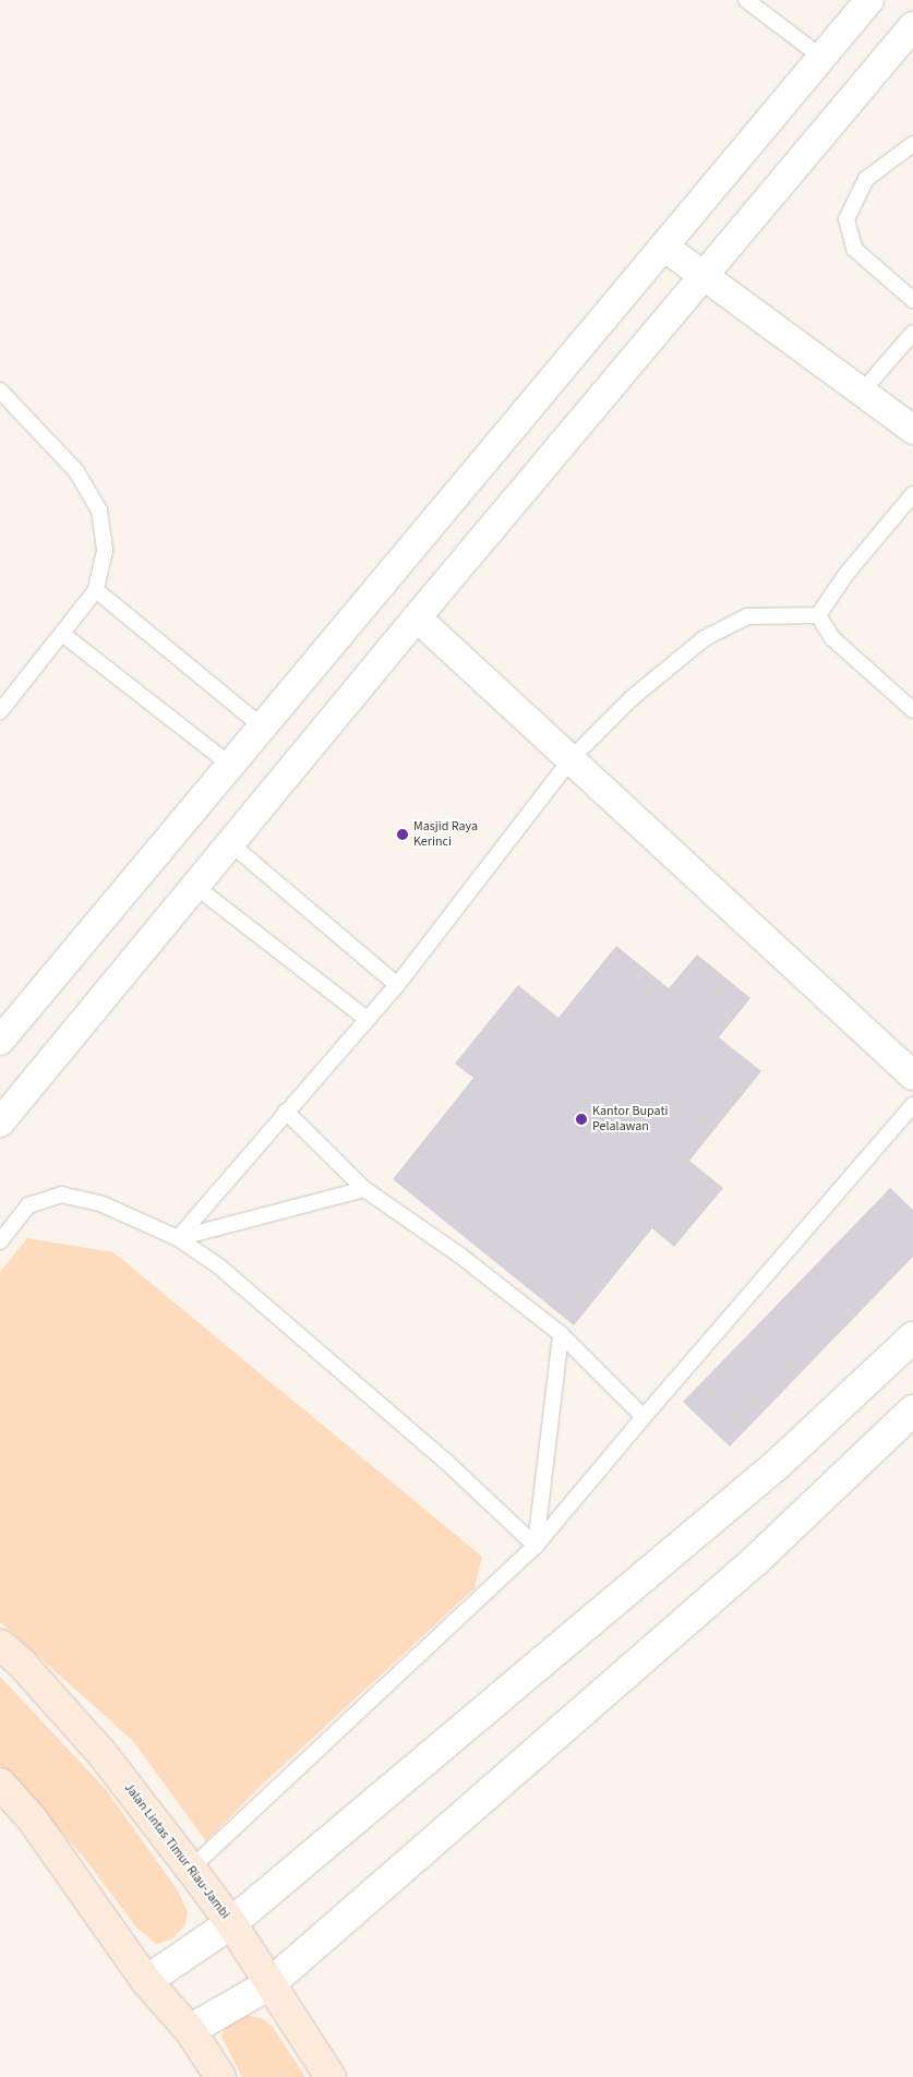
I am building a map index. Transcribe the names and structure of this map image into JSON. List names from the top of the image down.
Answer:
{
  "streets": {
    "main road": ["Jalan Lintas Timur Riau-Jambi"]
  },
  "places": ["Masjid Raya Kerinci", "Kantor Bupati Pelalawan"]
}
